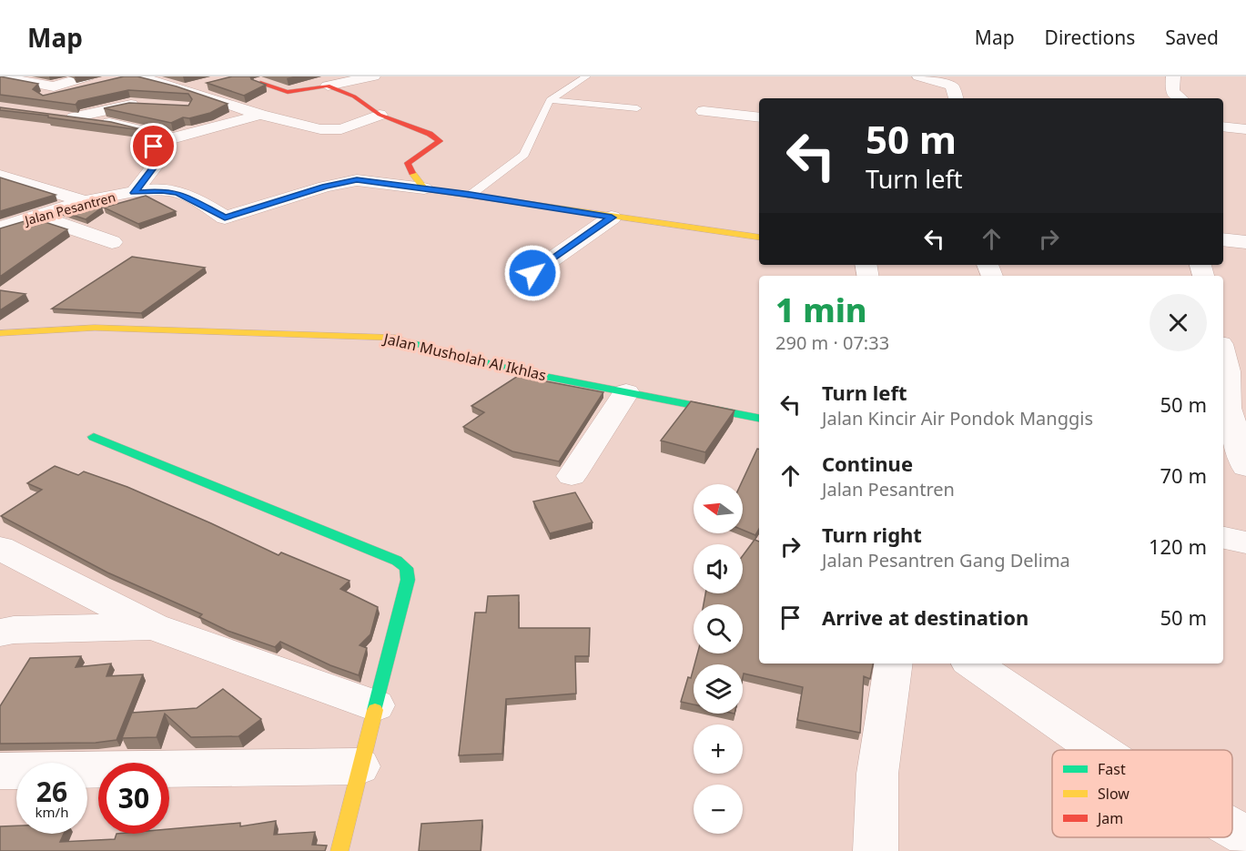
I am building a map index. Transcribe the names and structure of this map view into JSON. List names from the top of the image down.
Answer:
{
  "streets": {
    "street": ["Jalan Pesantren", "Jalan Musholah Al Ikhlas"]
  },
  "legend": ["Fast", "Slow", "Jam"],
  "north": "left",
  "page": {
    "header": "Map",
    "nav": ["Map", "Directions", "Saved"],
    "turn": ["50 m", "Turn left"],
    "heading": ["1 min", "290 m · 07:33"],
    "list": [
      {
        "name": "Turn left",
        "note": "Jalan Kincir Air Pondok Manggis",
        "value": "50 m"
      },
      {
        "name": "Continue",
        "note": "Jalan Pesantren",
        "value": "70 m"
      },
      {
        "name": "Turn right",
        "note": "Jalan Pesantren Gang Delima",
        "value": "120 m"
      },
      {
        "name": "Arrive at destination",
        "value": "50 m"
      }
    ],
    "map_buttons": ["+", "−"],
    "speed": "26 km/h",
    "limit": "30"
  }
}
